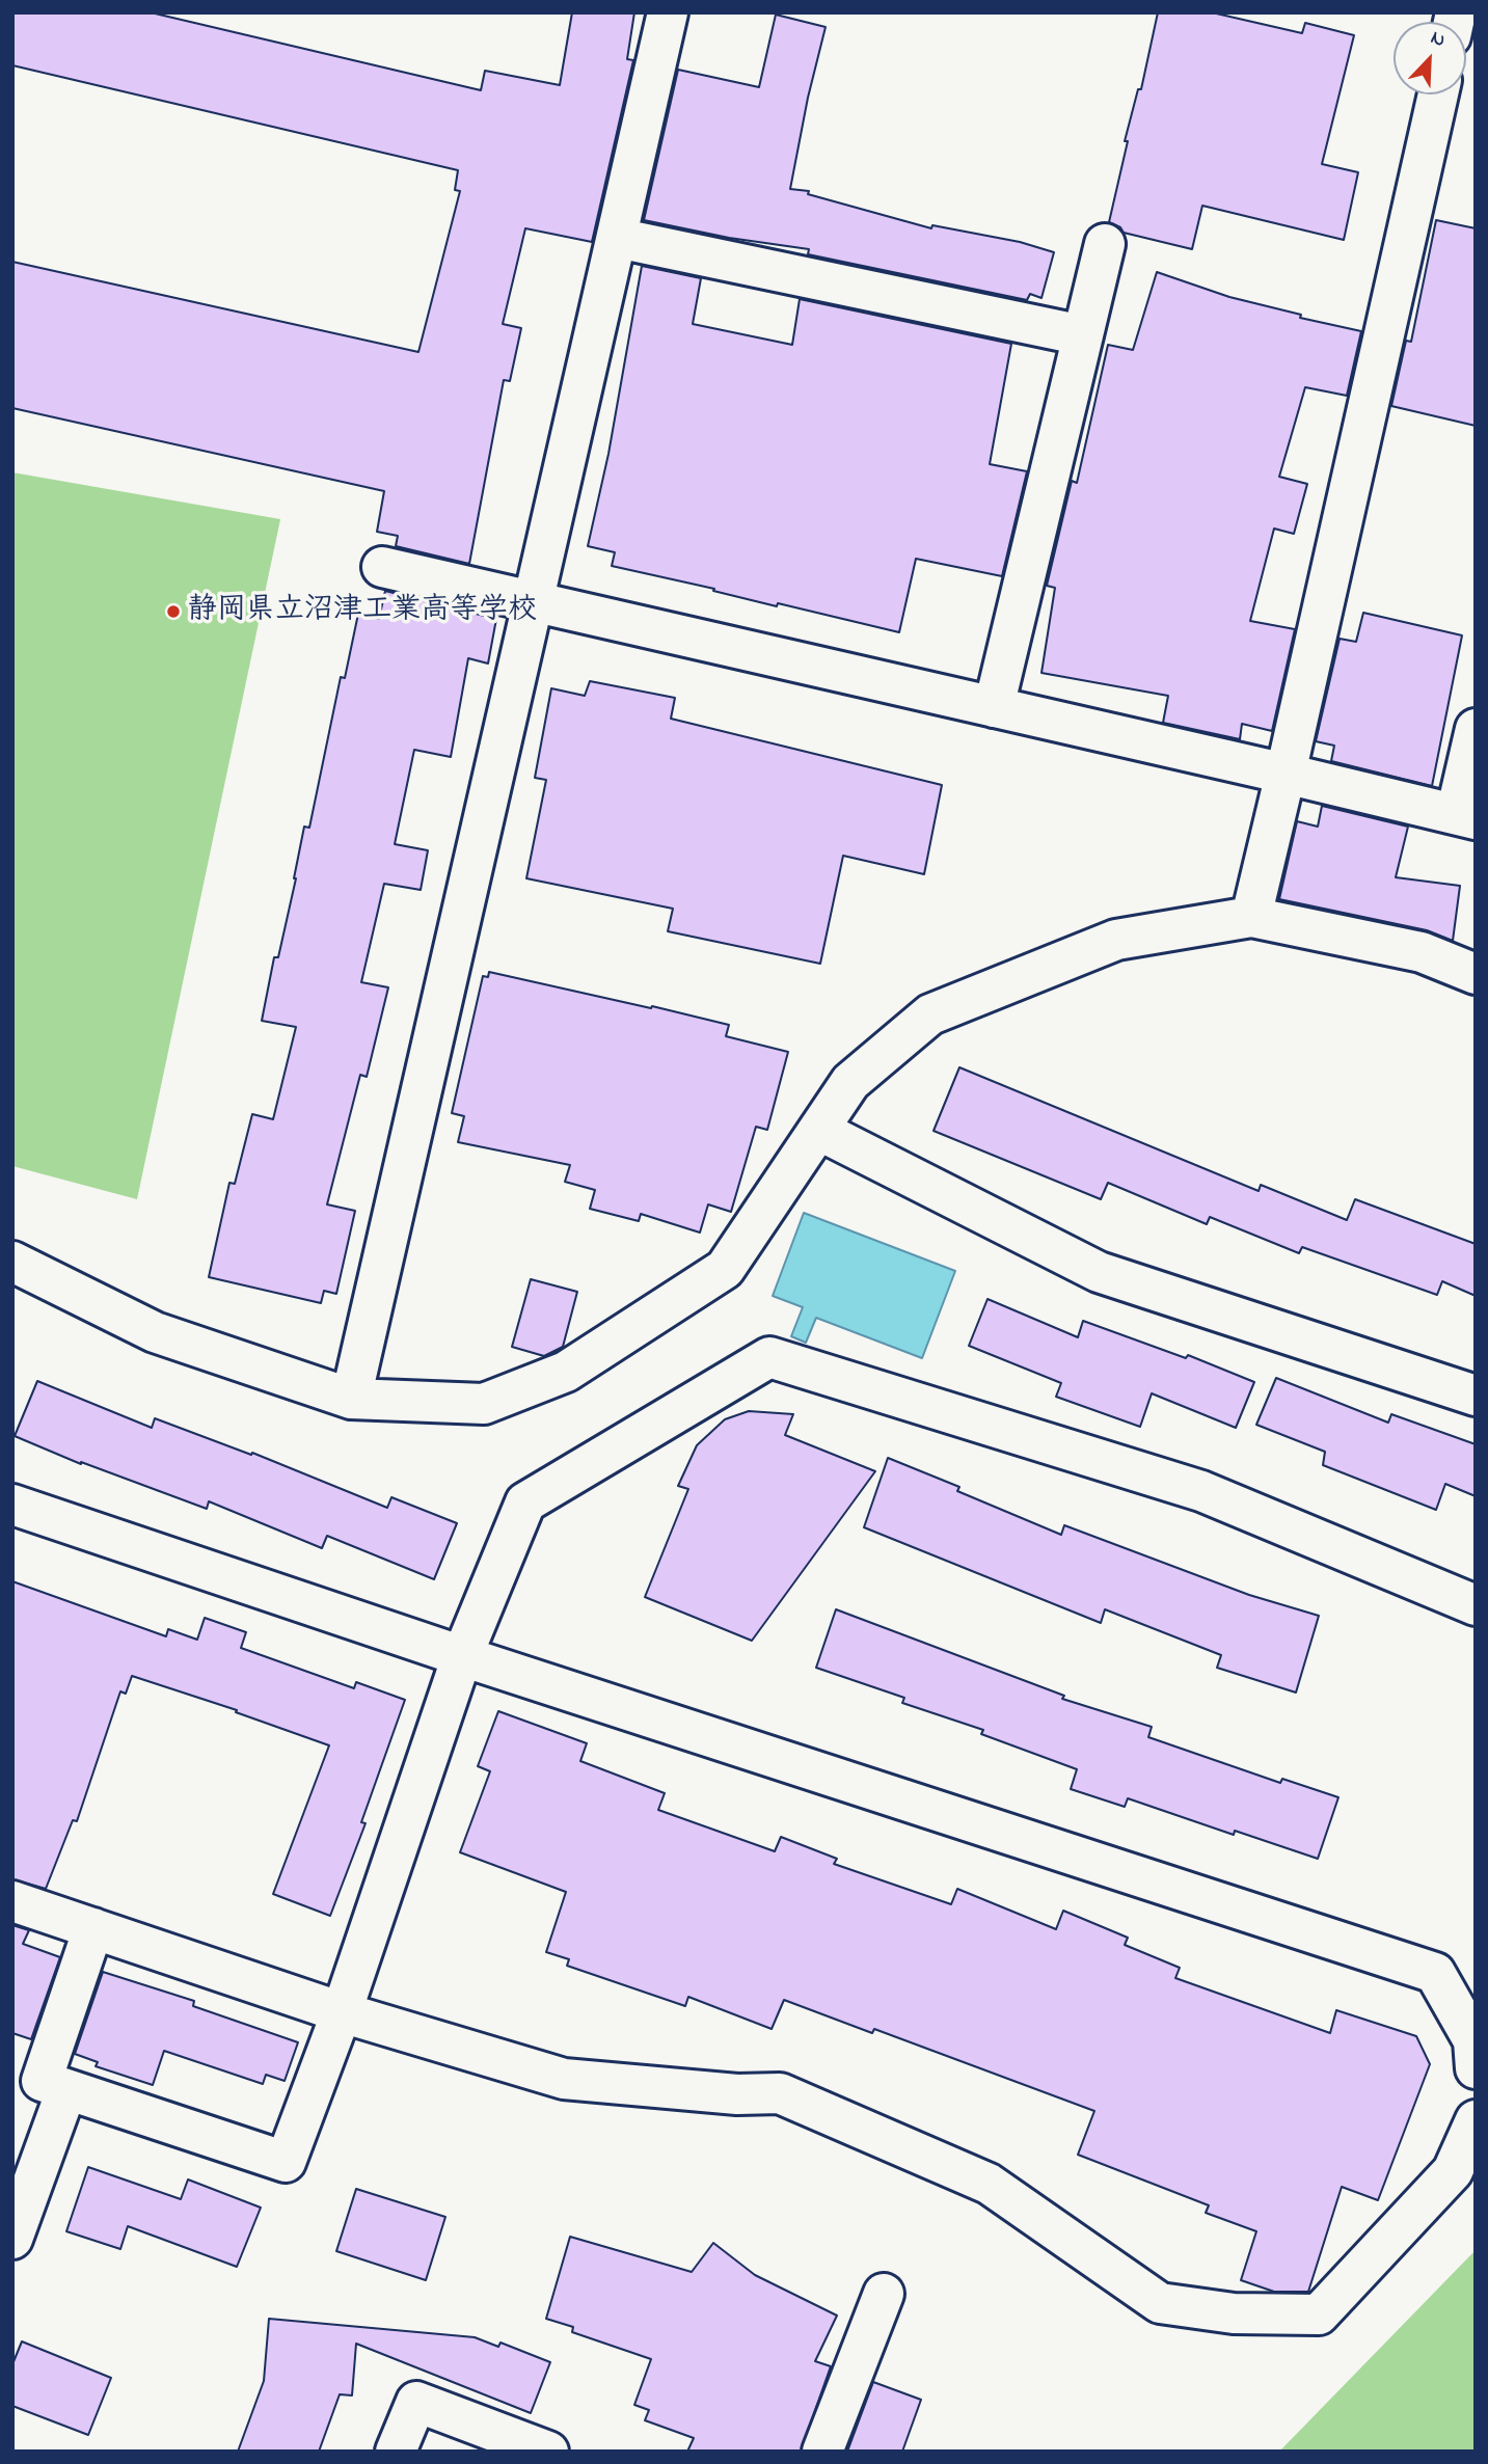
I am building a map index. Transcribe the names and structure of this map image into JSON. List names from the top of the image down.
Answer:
{
  "places": ["静岡県立沼津工業高等学校"],
  "north": "top right"
}
